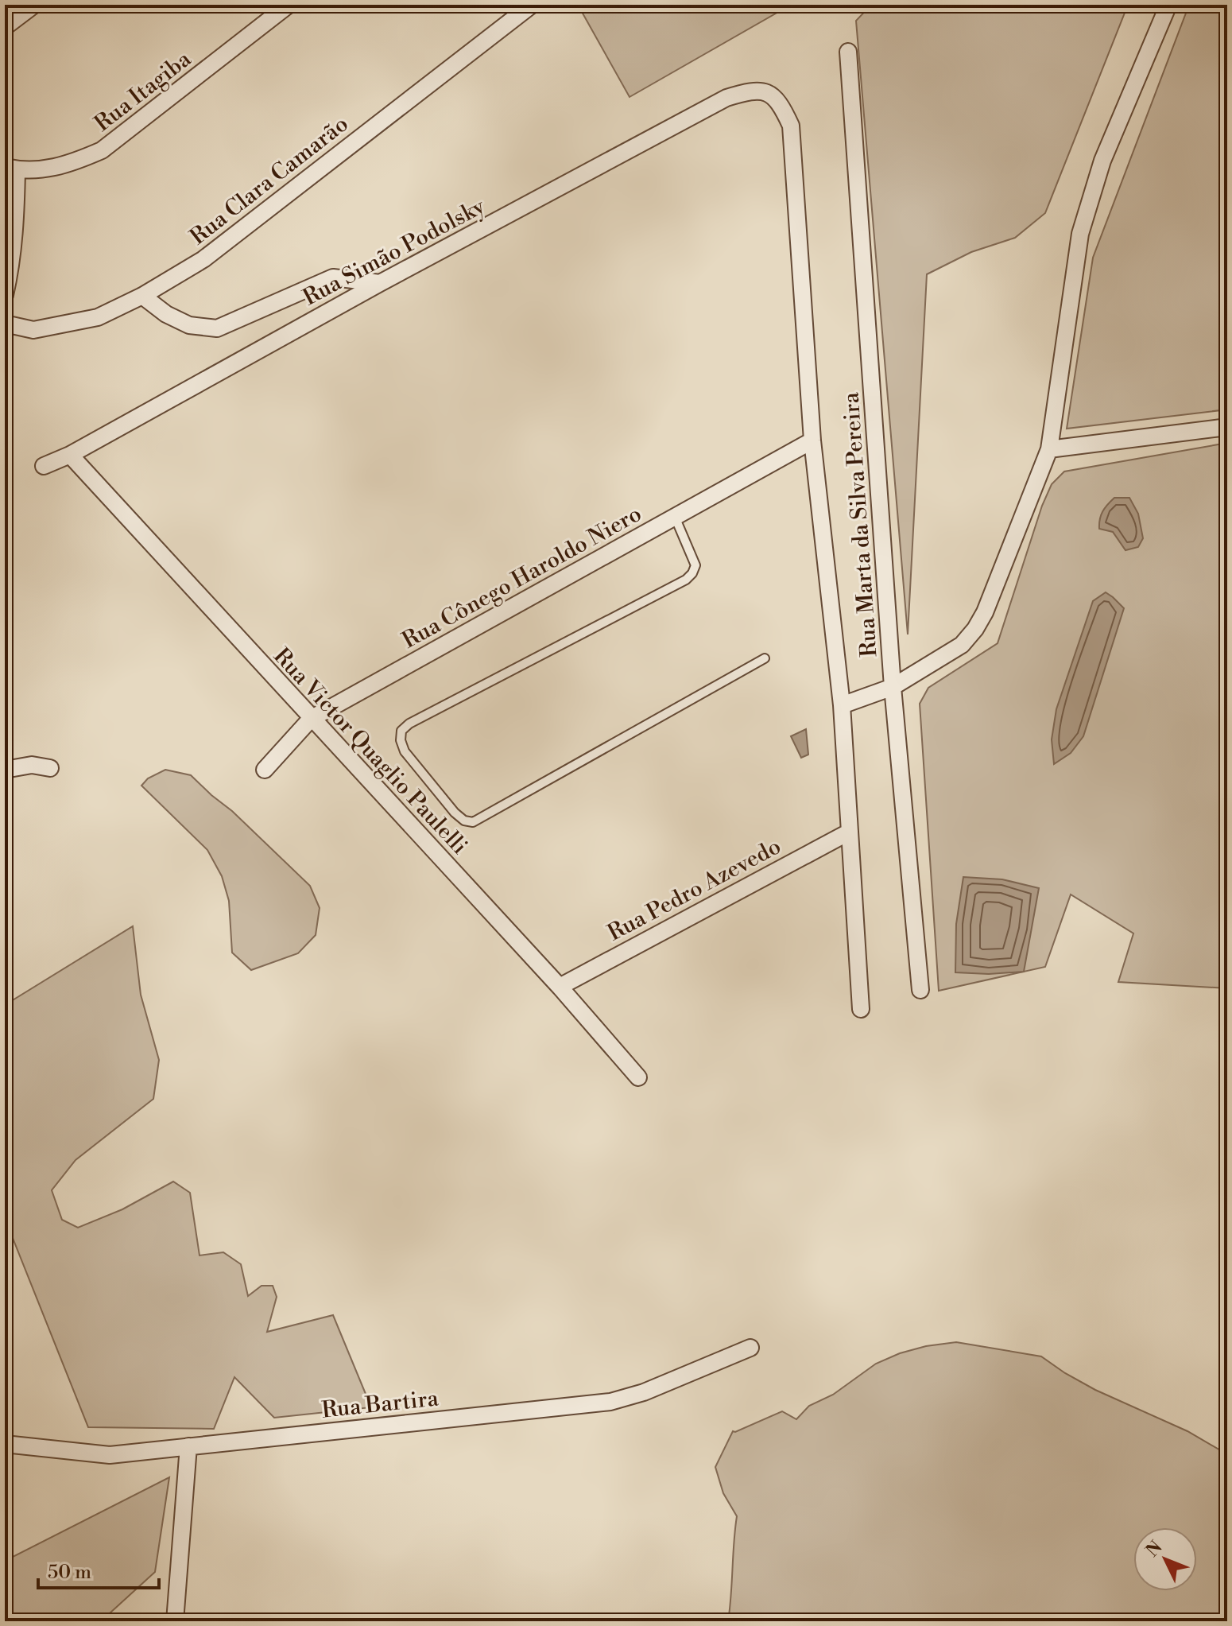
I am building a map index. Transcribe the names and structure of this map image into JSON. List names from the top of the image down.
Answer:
{
  "streets": {
    "street": [
      "Rua Itagiba",
      "Rua Clara Camarão",
      "Rua Simão Podolsky",
      "Rua Marta da Silva Pereira",
      "Rua Cônego Haroldo Niero",
      "Rua Victor Quaglio Paulelli",
      "Rua Pedro Azevedo",
      "Rua Bartira"
    ]
  },
  "crossings": [
    ["Rua Simão Podolsky", "Rua Marta da Silva Pereira"],
    ["Rua Simão Podolsky", "Rua Victor Quaglio Paulelli"],
    ["Rua Marta da Silva Pereira", "Rua Cônego Haroldo Niero"],
    ["Rua Marta da Silva Pereira", "Rua Pedro Azevedo"],
    ["Rua Cônego Haroldo Niero", "Rua Victor Quaglio Paulelli"],
    ["Rua Victor Quaglio Paulelli", "Rua Pedro Azevedo"]
  ],
  "scale_bar": "50 m",
  "north": "top left"
}
